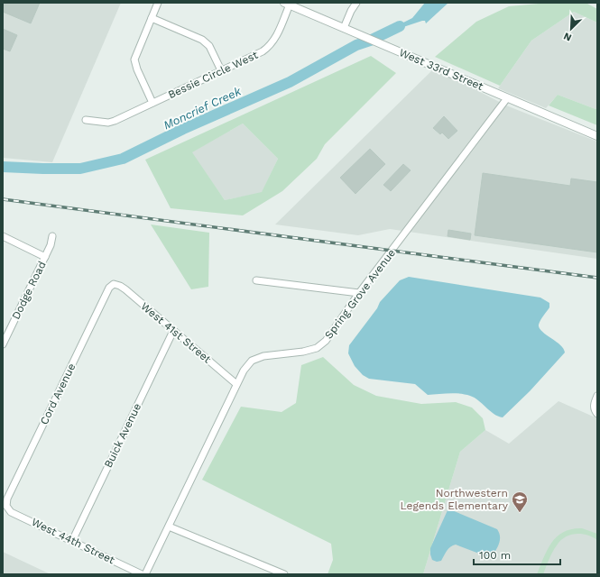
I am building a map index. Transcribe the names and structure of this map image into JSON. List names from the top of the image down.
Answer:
{
  "streets": {
    "street": [
      "West 33rd Street",
      "Bessie Circle West",
      "Dodge Road",
      "Spring Grove Avenue",
      "West 41st Street",
      "Cord Avenue",
      "Buick Avenue",
      "West 44th Street"
    ]
  },
  "crossings": [
    ["West 33rd Street", "Bessie Circle West"],
    ["West 33rd Street", "Spring Grove Avenue"],
    ["Spring Grove Avenue", "West 41st Street"],
    ["West 41st Street", "Cord Avenue"],
    ["West 41st Street", "Buick Avenue"],
    ["Cord Avenue", "West 44th Street"],
    ["Buick Avenue", "West 44th Street"]
  ],
  "water": ["Moncrief Creek"],
  "places": {
    "school or university": ["Northwestern Legends Elementary"]
  },
  "scale_bar": "100 m",
  "north": "bottom left"
}
